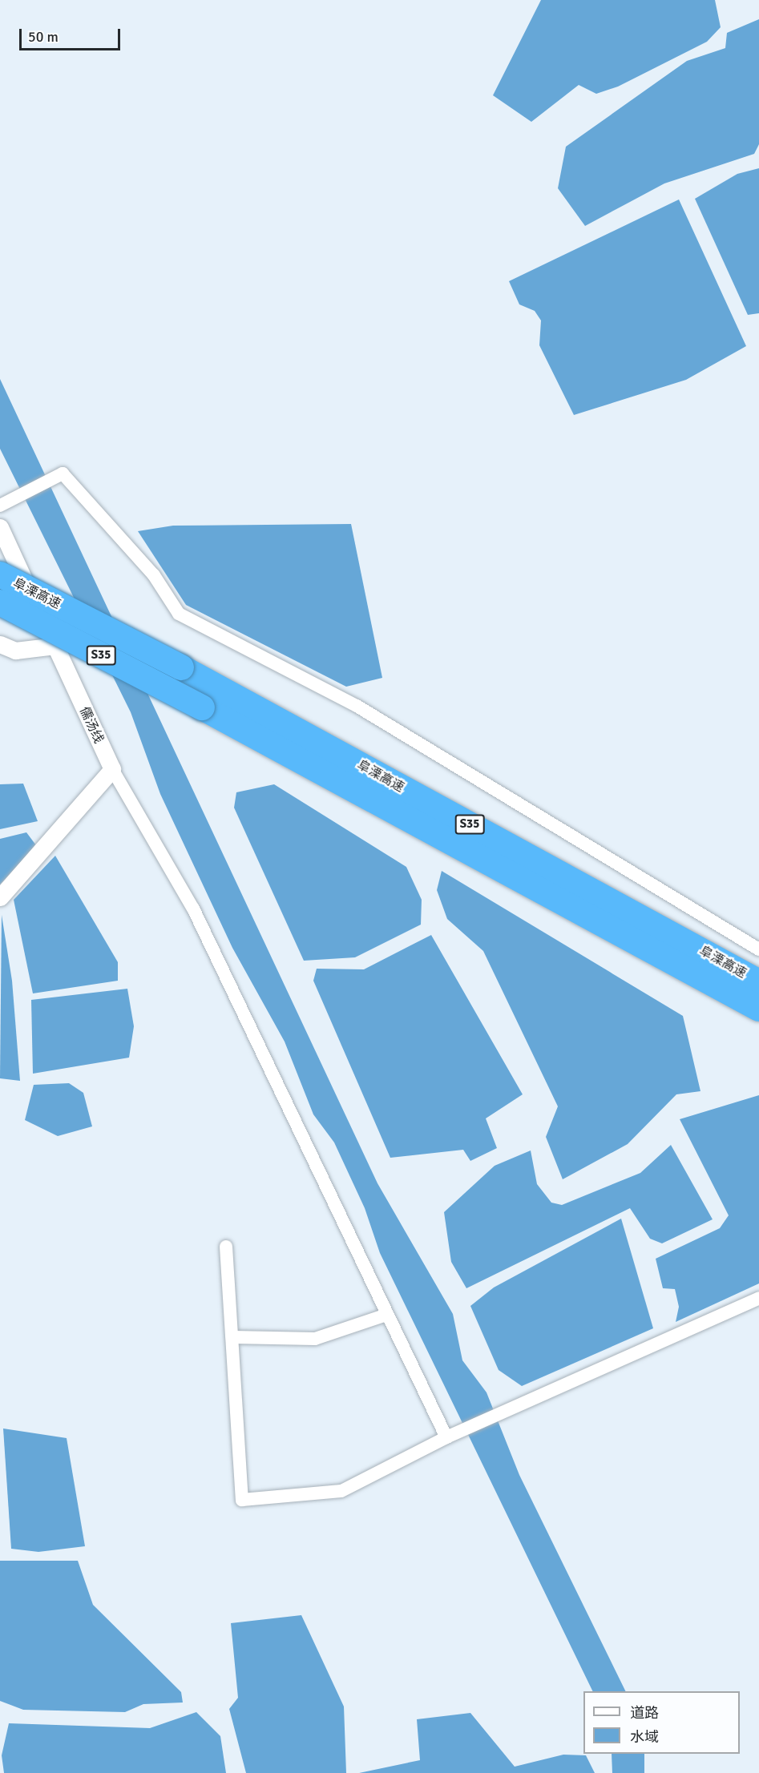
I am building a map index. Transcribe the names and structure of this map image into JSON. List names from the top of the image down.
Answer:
{
  "streets": {
    "highway": ["阜溧高速", "S35"],
    "street": ["儒汤线"]
  },
  "legend": ["道路", "水域"],
  "scale_bar": "50 m"
}
